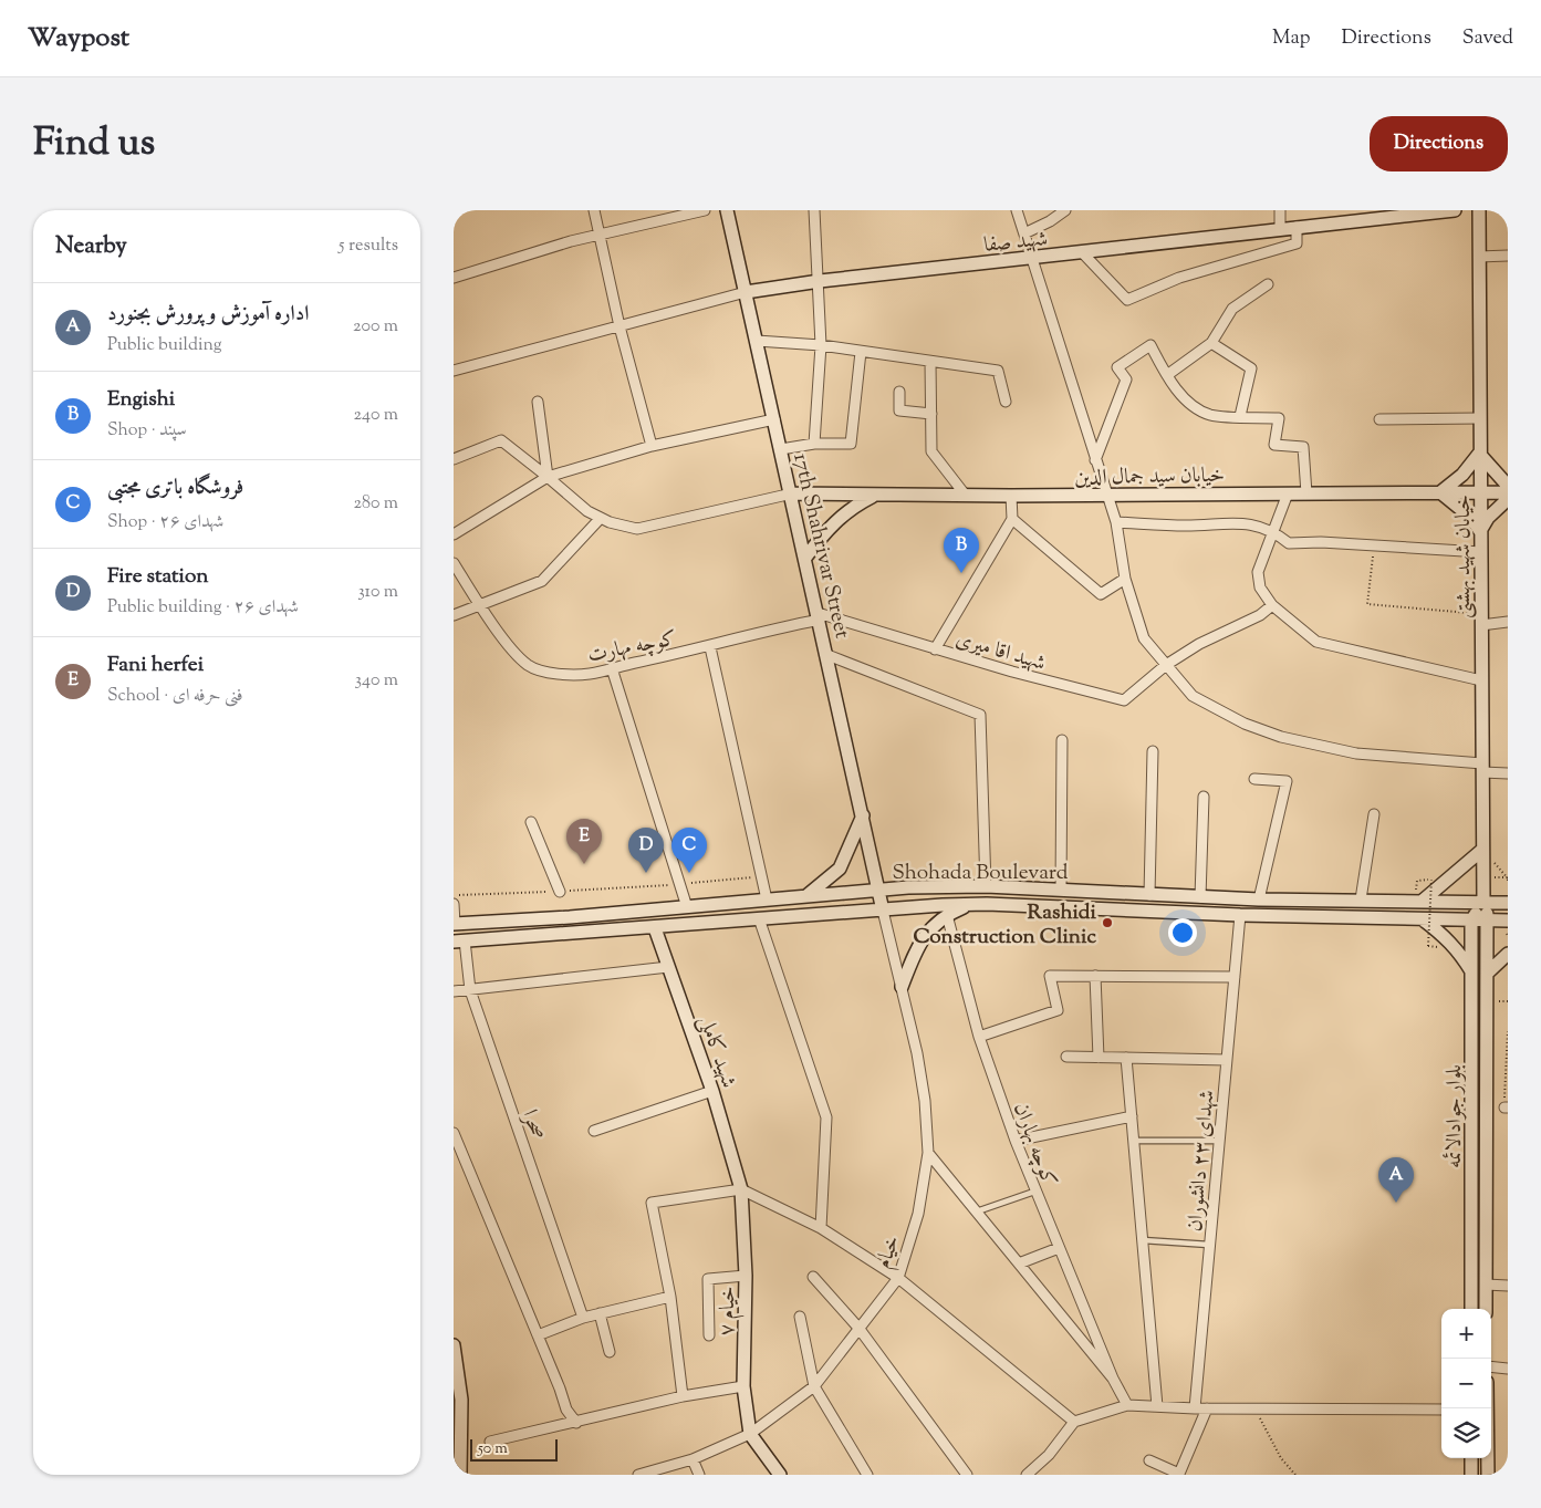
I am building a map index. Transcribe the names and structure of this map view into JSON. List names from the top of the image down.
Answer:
{
  "streets": {
    "main road": [
      "شهید صفا",
      "خیابان سید جمال الدین",
      "17th Shahrivar Street",
      "خیابان شهید بهشتی",
      "Shohada Boulevard",
      "شهید کاملی",
      "بلوار جوادالائمه",
      "خیام ۷"
    ],
    "street": [
      "کوچه مهارت",
      "شهید اقا میری",
      "صحرا",
      "کوچه بهاران",
      "شهدای ۲۳ دانشوران",
      "خیام"
    ]
  },
  "crossings": [
    ["شهید صفا", "17th Shahrivar Street"],
    ["خیابان سید جمال الدین", "17th Shahrivar Street"],
    ["خیابان سید جمال الدین", "خیابان شهید بهشتی"],
    ["17th Shahrivar Street", "کوچه مهارت"],
    ["17th Shahrivar Street", "شهید اقا میری"],
    ["17th Shahrivar Street", "Shohada Boulevard"],
    ["17th Shahrivar Street", "خیام"],
    ["خیابان شهید بهشتی", "Shohada Boulevard"],
    ["خیابان شهید بهشتی", "بلوار جوادالائمه"],
    ["کوچه مهارت", "شهید اقا میری"],
    ["Shohada Boulevard", "شهید کاملی"],
    ["Shohada Boulevard", "بلوار جوادالائمه"],
    ["Shohada Boulevard", "صحرا"],
    ["Shohada Boulevard", "کوچه بهاران"],
    ["Shohada Boulevard", "شهدای ۲۳ دانشوران"],
    ["Shohada Boulevard", "خیام"],
    ["شهید کاملی", "خیام ۷"],
    ["خیام", "خیام ۷"]
  ],
  "places": ["Rashidi Construction Clinic"],
  "scale_bar": "50 m",
  "page": {
    "header": "Waypost",
    "nav": ["Map", "Directions", "Saved"],
    "title": "Find us",
    "buttons": "Directions",
    "heading": ["Nearby", "5 results"],
    "list": [
      {
        "mark": "A",
        "name": "اداره آموزش و پرورش بجنورد",
        "note": "Public building",
        "value": "200 m"
      },
      {
        "mark": "B",
        "name": "Engishi",
        "note": "Shop · سپند",
        "value": "240 m"
      },
      {
        "mark": "C",
        "name": "فروشگاه باتری مجتبی",
        "note": "Shop · شهدای ۲۶",
        "value": "280 m"
      },
      {
        "mark": "D",
        "name": "Fire station",
        "note": "Public building · شهدای ۲۶",
        "value": "310 m"
      },
      {
        "mark": "E",
        "name": "Fani herfei",
        "note": "School · فنی حرفه ای",
        "value": "340 m"
      }
    ],
    "pins": [
      "B",
      "E",
      "C",
      "D",
      "A"
    ],
    "map_buttons": ["+", "−"],
    "scale": "50 m"
  }
}
